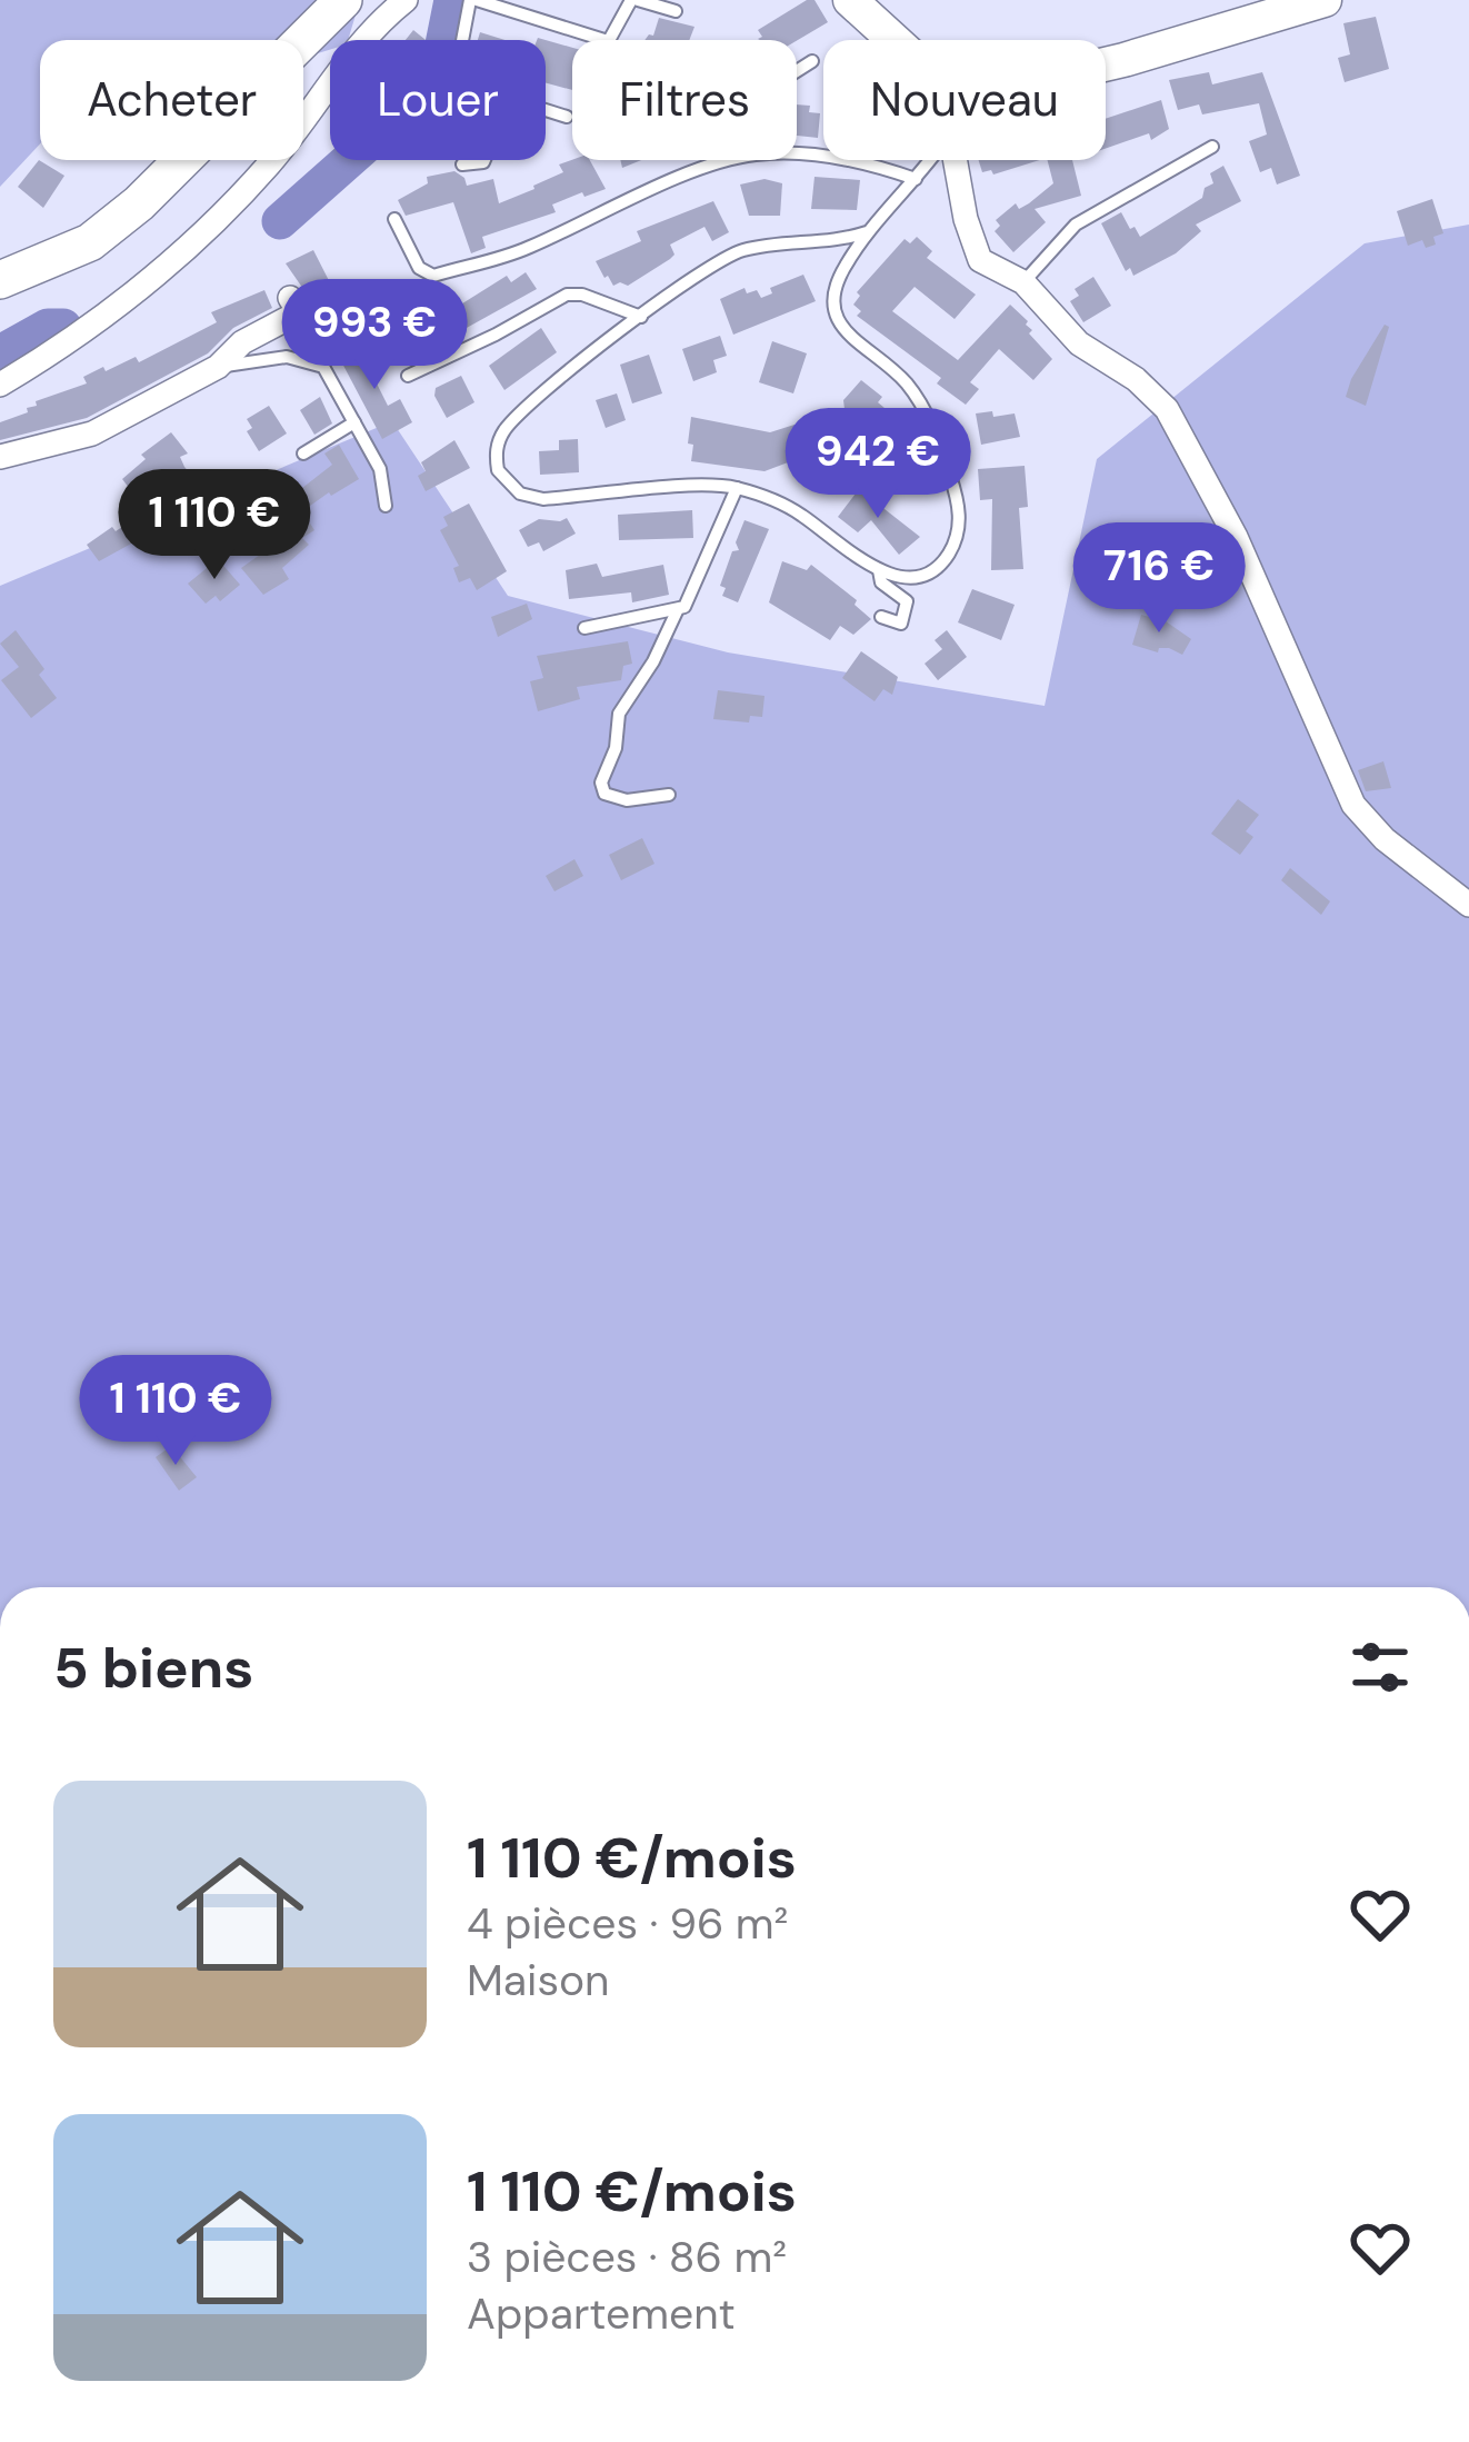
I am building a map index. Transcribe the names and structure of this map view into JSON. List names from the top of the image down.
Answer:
{
  "page": {
    "chip": [
      "Acheter",
      "Louer",
      "Filtres",
      "Nouveau"
    ],
    "price": [
      "993 €",
      "942 €",
      "1 110 €",
      "716 €",
      "1 110 €"
    ],
    "heading": "5 biens",
    "list": [
      {
        "name": "1 110 €/mois",
        "note": "4 pièces · 96 m² · Maison"
      },
      {
        "name": "1 110 €/mois",
        "note": "3 pièces · 86 m² · Appartement"
      }
    ]
  }
}
